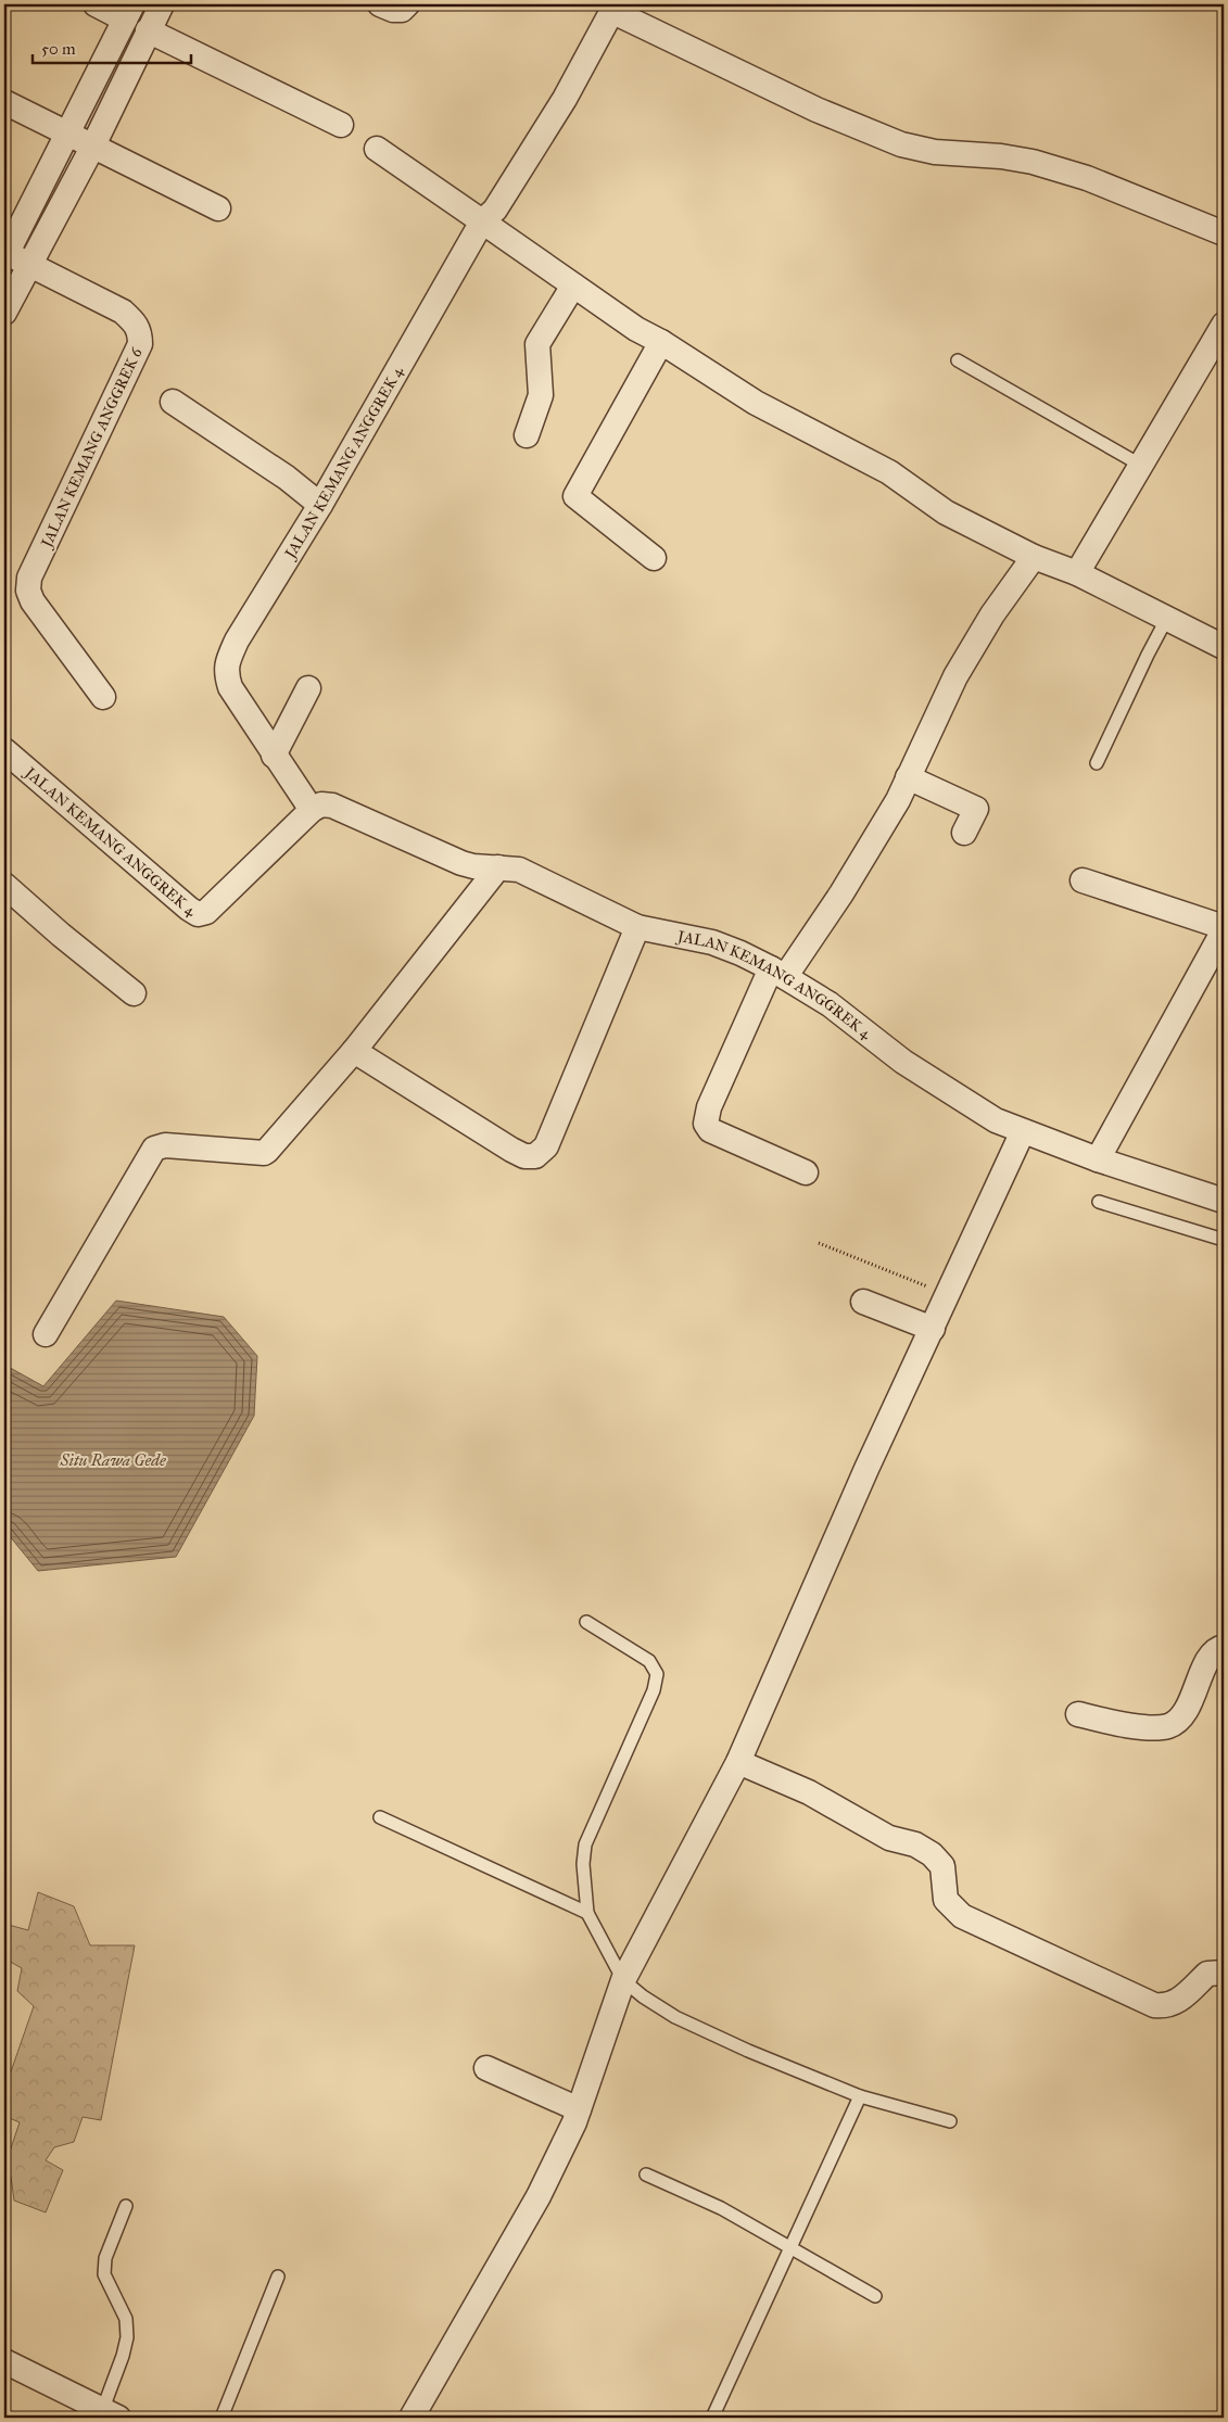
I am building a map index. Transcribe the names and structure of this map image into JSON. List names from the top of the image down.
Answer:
{
  "streets": {
    "street": ["JALAN KEMANG ANGGREK 6", "JALAN KEMANG ANGGREK 4"]
  },
  "water": ["Situ Rawa Gede"],
  "scale_bar": "50 m"
}
